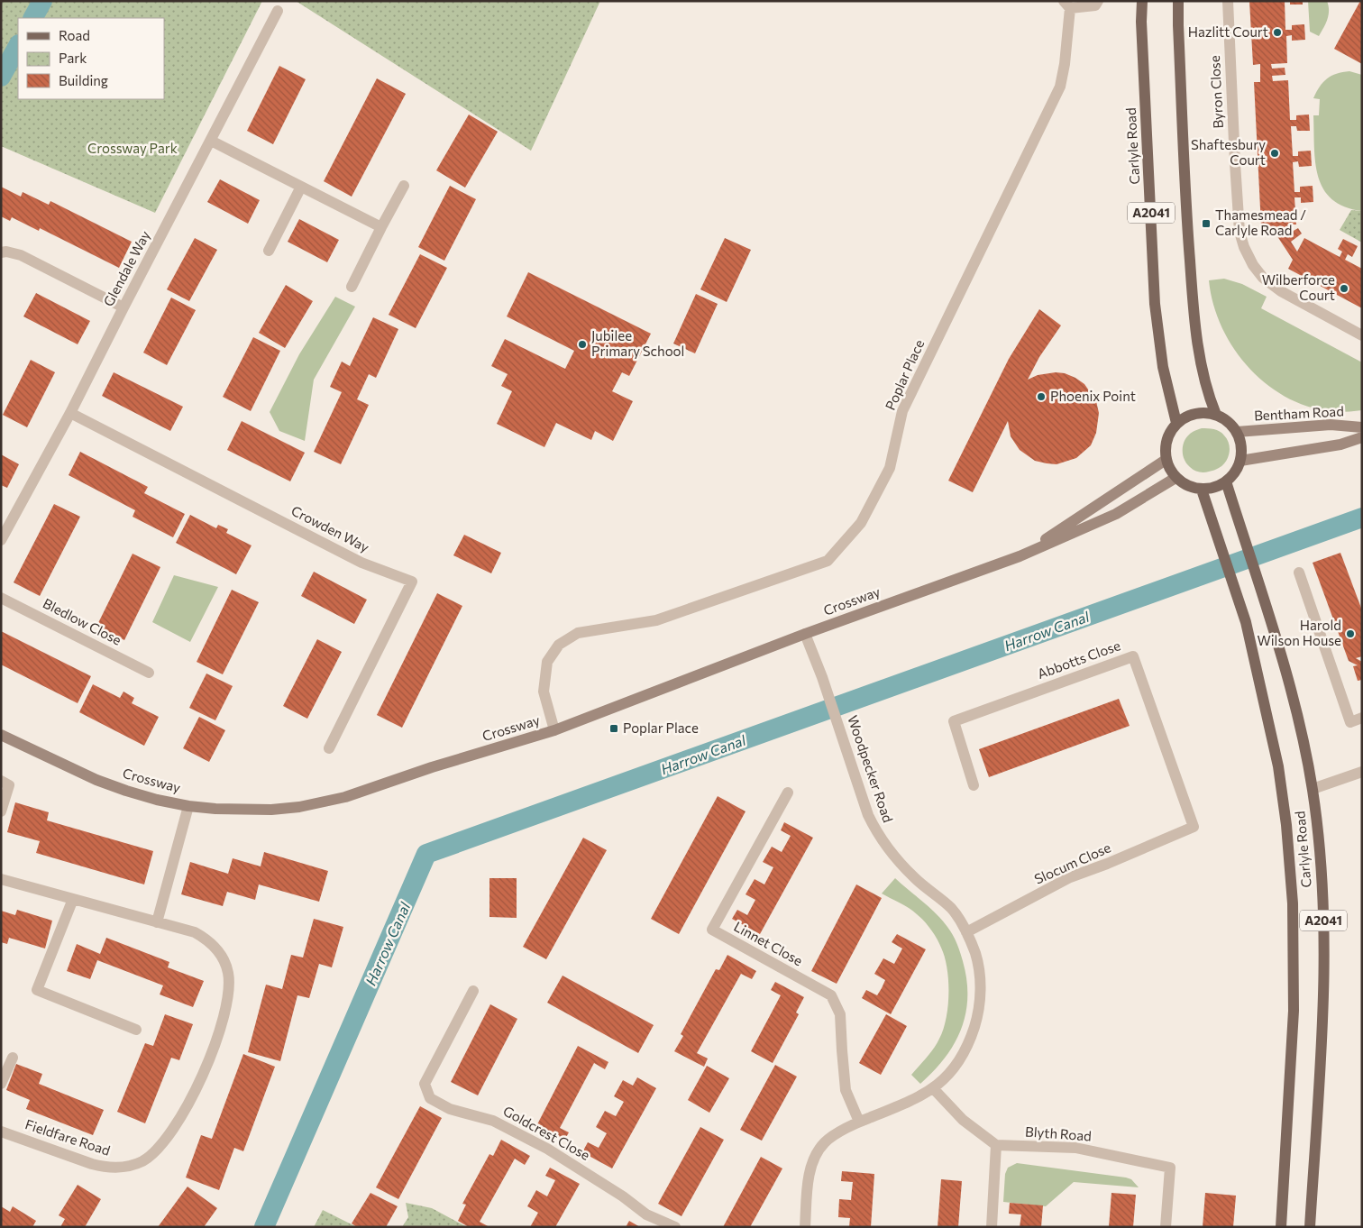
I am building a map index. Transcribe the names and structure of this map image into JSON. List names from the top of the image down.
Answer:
{
  "streets": {
    "main road": ["Carlyle Road", "A2041"],
    "street": [
      "Byron Close",
      "Glendale Way",
      "Poplar Place",
      "Bentham Road",
      "Crowden Way",
      "Crossway",
      "Bledlow Close",
      "Abbotts Close",
      "Woodpecker Road",
      "Slocum Close",
      "Linnet Close",
      "Goldcrest Close",
      "Blyth Road",
      "Fieldfare Road"
    ]
  },
  "crossings": [
    ["Carlyle Road", "A2041"],
    ["Carlyle Road", "Bentham Road"],
    ["Carlyle Road", "Crossway"],
    ["A2041", "Bentham Road"],
    ["A2041", "Crossway"],
    ["Glendale Way", "Crowden Way"],
    ["Poplar Place", "Crossway"],
    ["Bentham Road", "Crossway"],
    ["Crossway", "Woodpecker Road"],
    ["Abbotts Close", "Slocum Close"],
    ["Woodpecker Road", "Slocum Close"],
    ["Woodpecker Road", "Linnet Close"]
  ],
  "water": ["Harrow Canal"],
  "parks": ["Crossway Park"],
  "places": {
    "other": [
      "Hazlitt Court",
      "Shaftesbury Court",
      "Wilberforce Court",
      "Jubilee Primary School",
      "Phoenix Point",
      "Harold Wilson House"
    ],
    "transit": ["Thamesmead / Carlyle Road", "Poplar Place"]
  },
  "legend": ["Road", "Park", "Building"]
}
